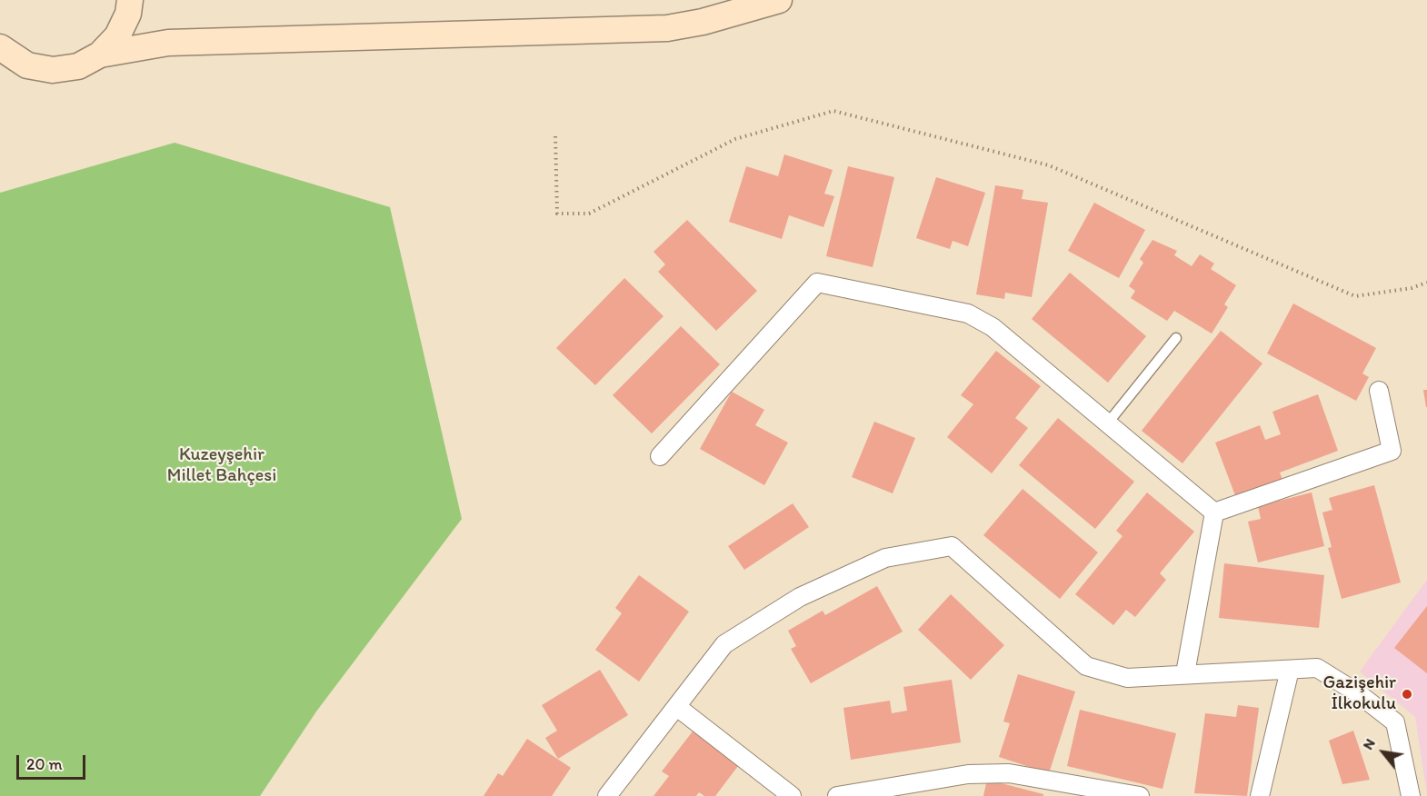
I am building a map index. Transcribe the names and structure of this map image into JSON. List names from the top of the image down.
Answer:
{
  "parks": ["Kuzeyşehir Millet Bahçesi"],
  "places": ["Gazişehir İlkokulu"],
  "scale_bar": "20 m",
  "north": "top left"
}
